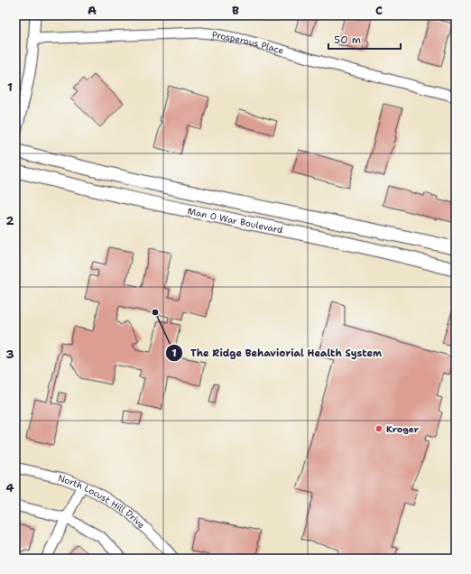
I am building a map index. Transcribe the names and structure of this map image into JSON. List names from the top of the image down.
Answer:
{
  "streets": {
    "main road": ["Man O War Boulevard"],
    "street": ["Prosperous Place", "North Locust Hill Drive"]
  },
  "places": ["The Ridge Behaviorial Health System", "Kroger"],
  "scale_bar": "50 m",
  "grid": {
    "columns": ["A", "B", "C"],
    "rows": [
      "1",
      "2",
      "3",
      "4"
    ]
  }
}
